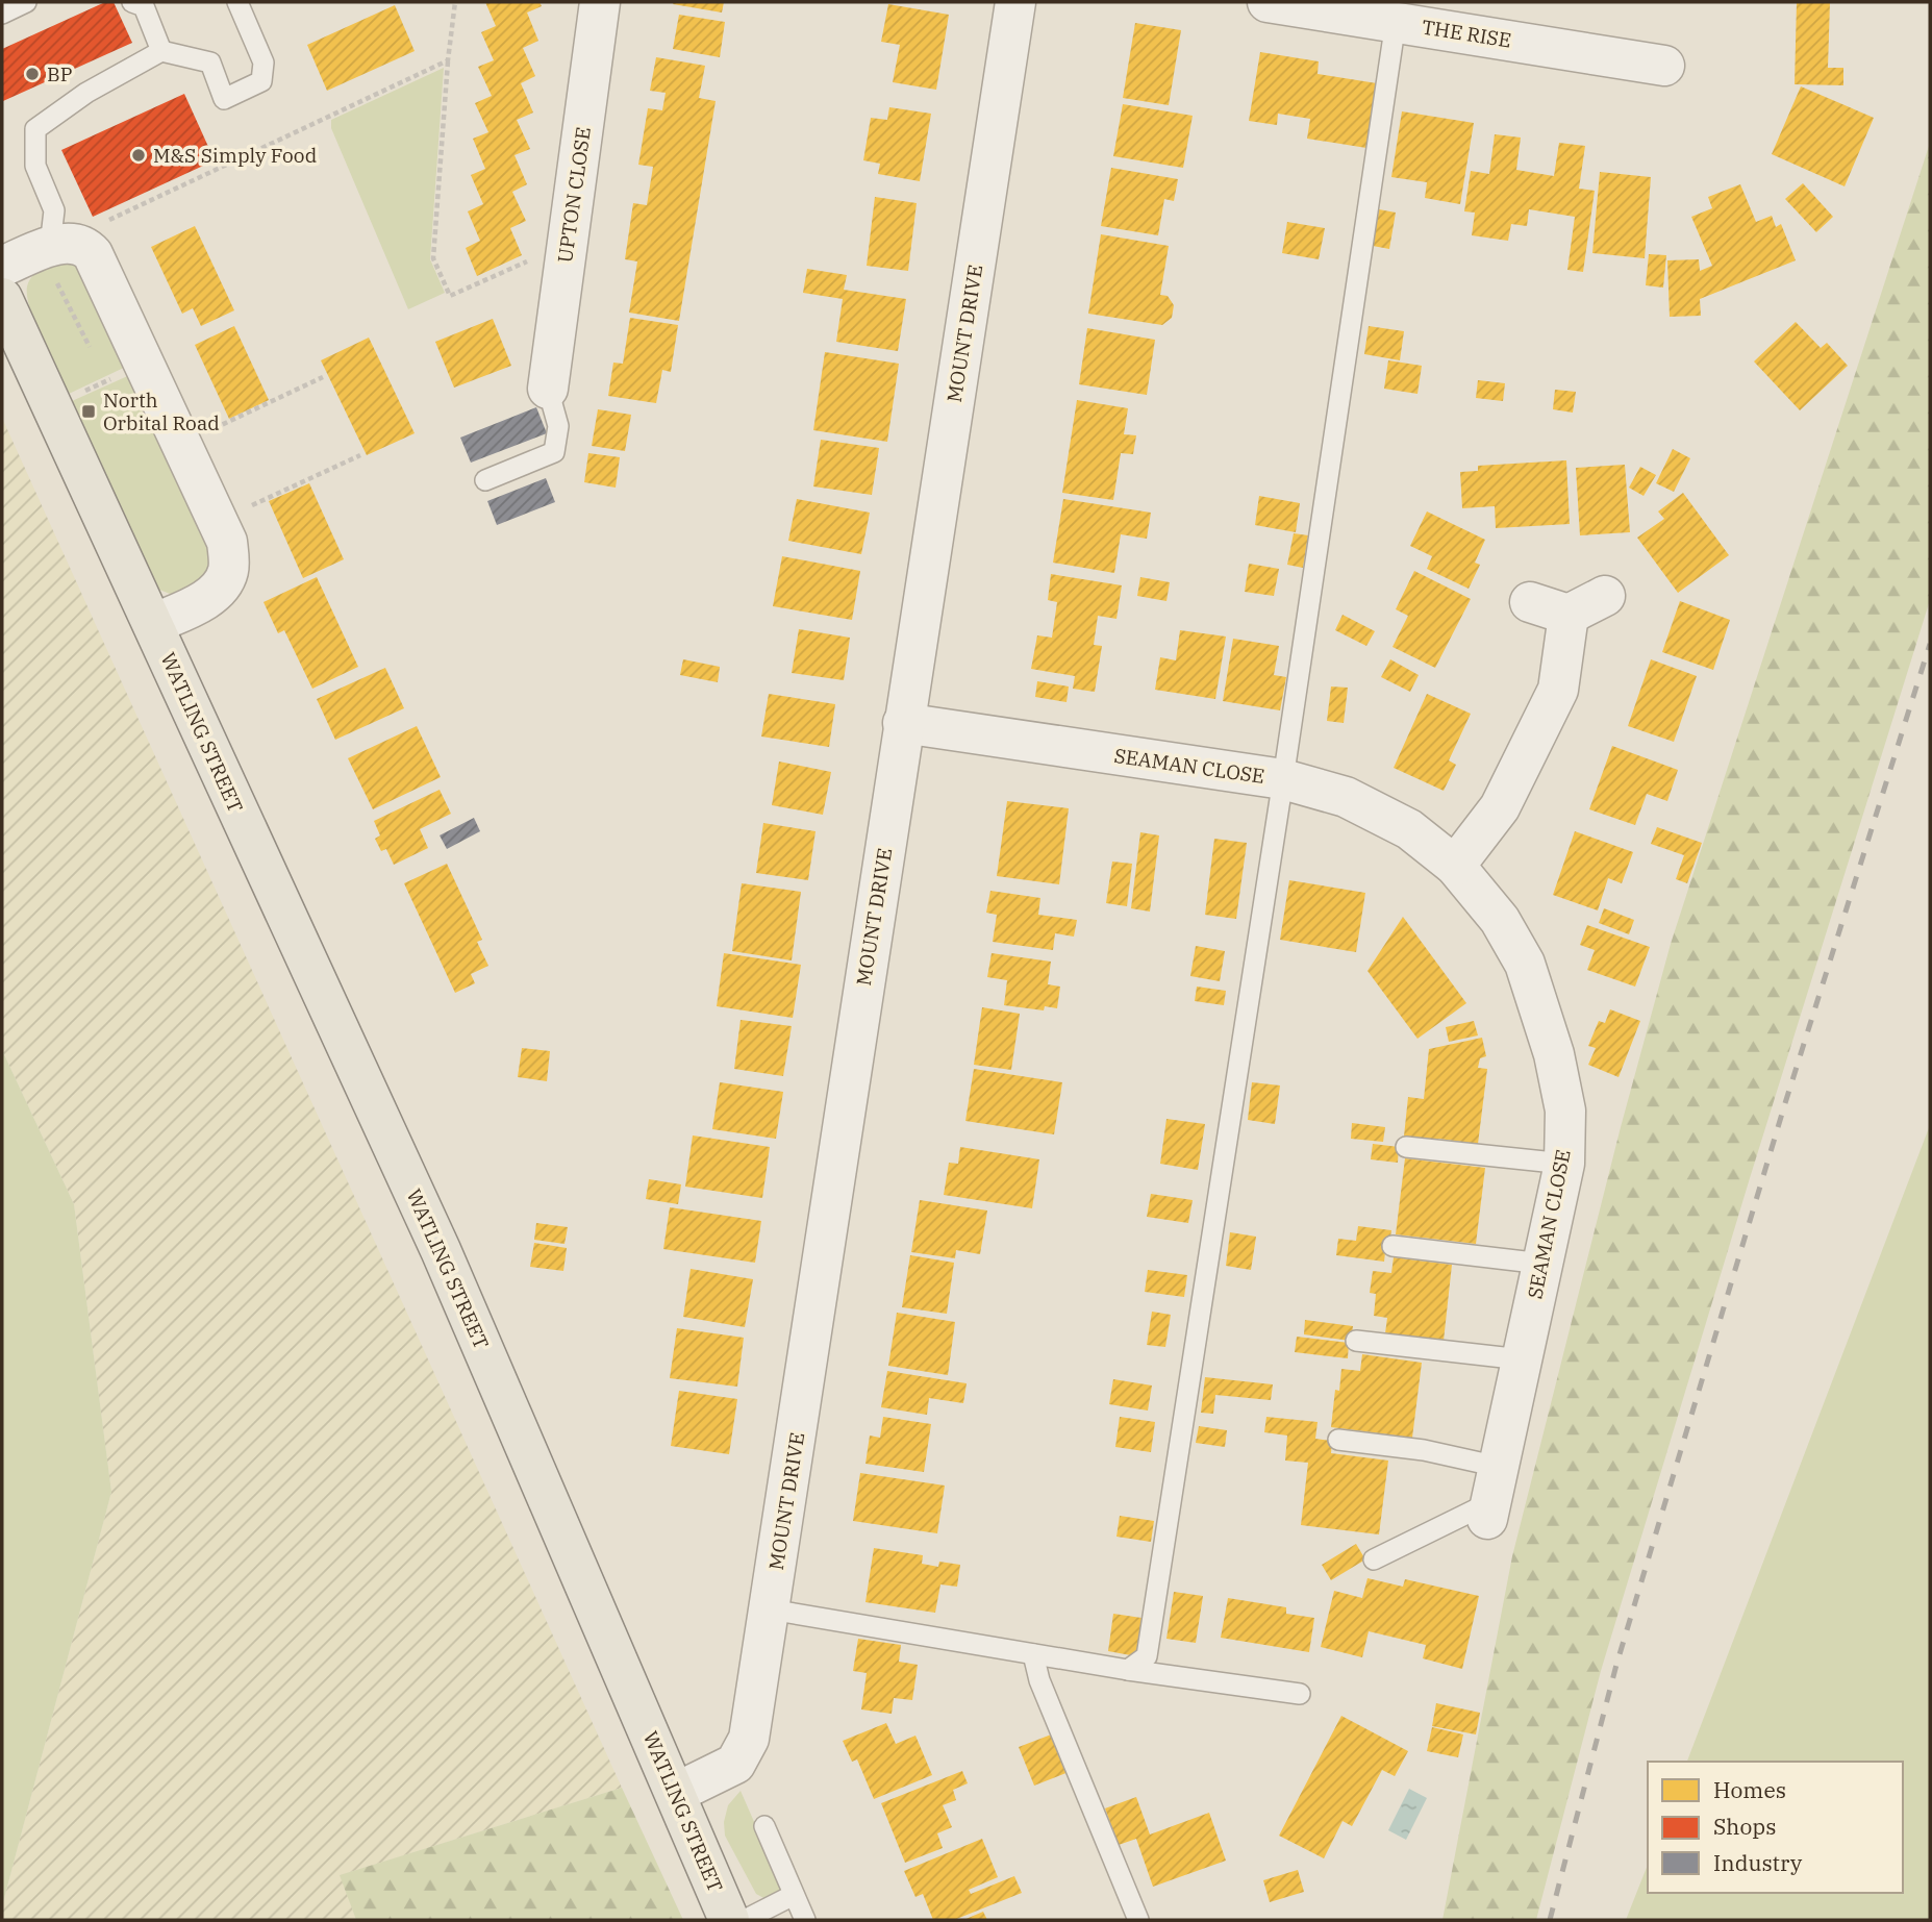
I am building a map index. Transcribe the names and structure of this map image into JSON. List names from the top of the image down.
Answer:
{
  "streets": {
    "main road": ["WATLING STREET"],
    "street": [
      "THE RISE",
      "UPTON CLOSE",
      "MOUNT DRIVE",
      "SEAMAN CLOSE"
    ]
  },
  "crossings": [
    ["MOUNT DRIVE", "WATLING STREET"],
    ["MOUNT DRIVE", "SEAMAN CLOSE"]
  ],
  "places": {
    "other": ["BP", "M&S Simply Food"],
    "transit": ["North Orbital Road"]
  },
  "legend": ["Homes", "Shops", "Industry"]
}
